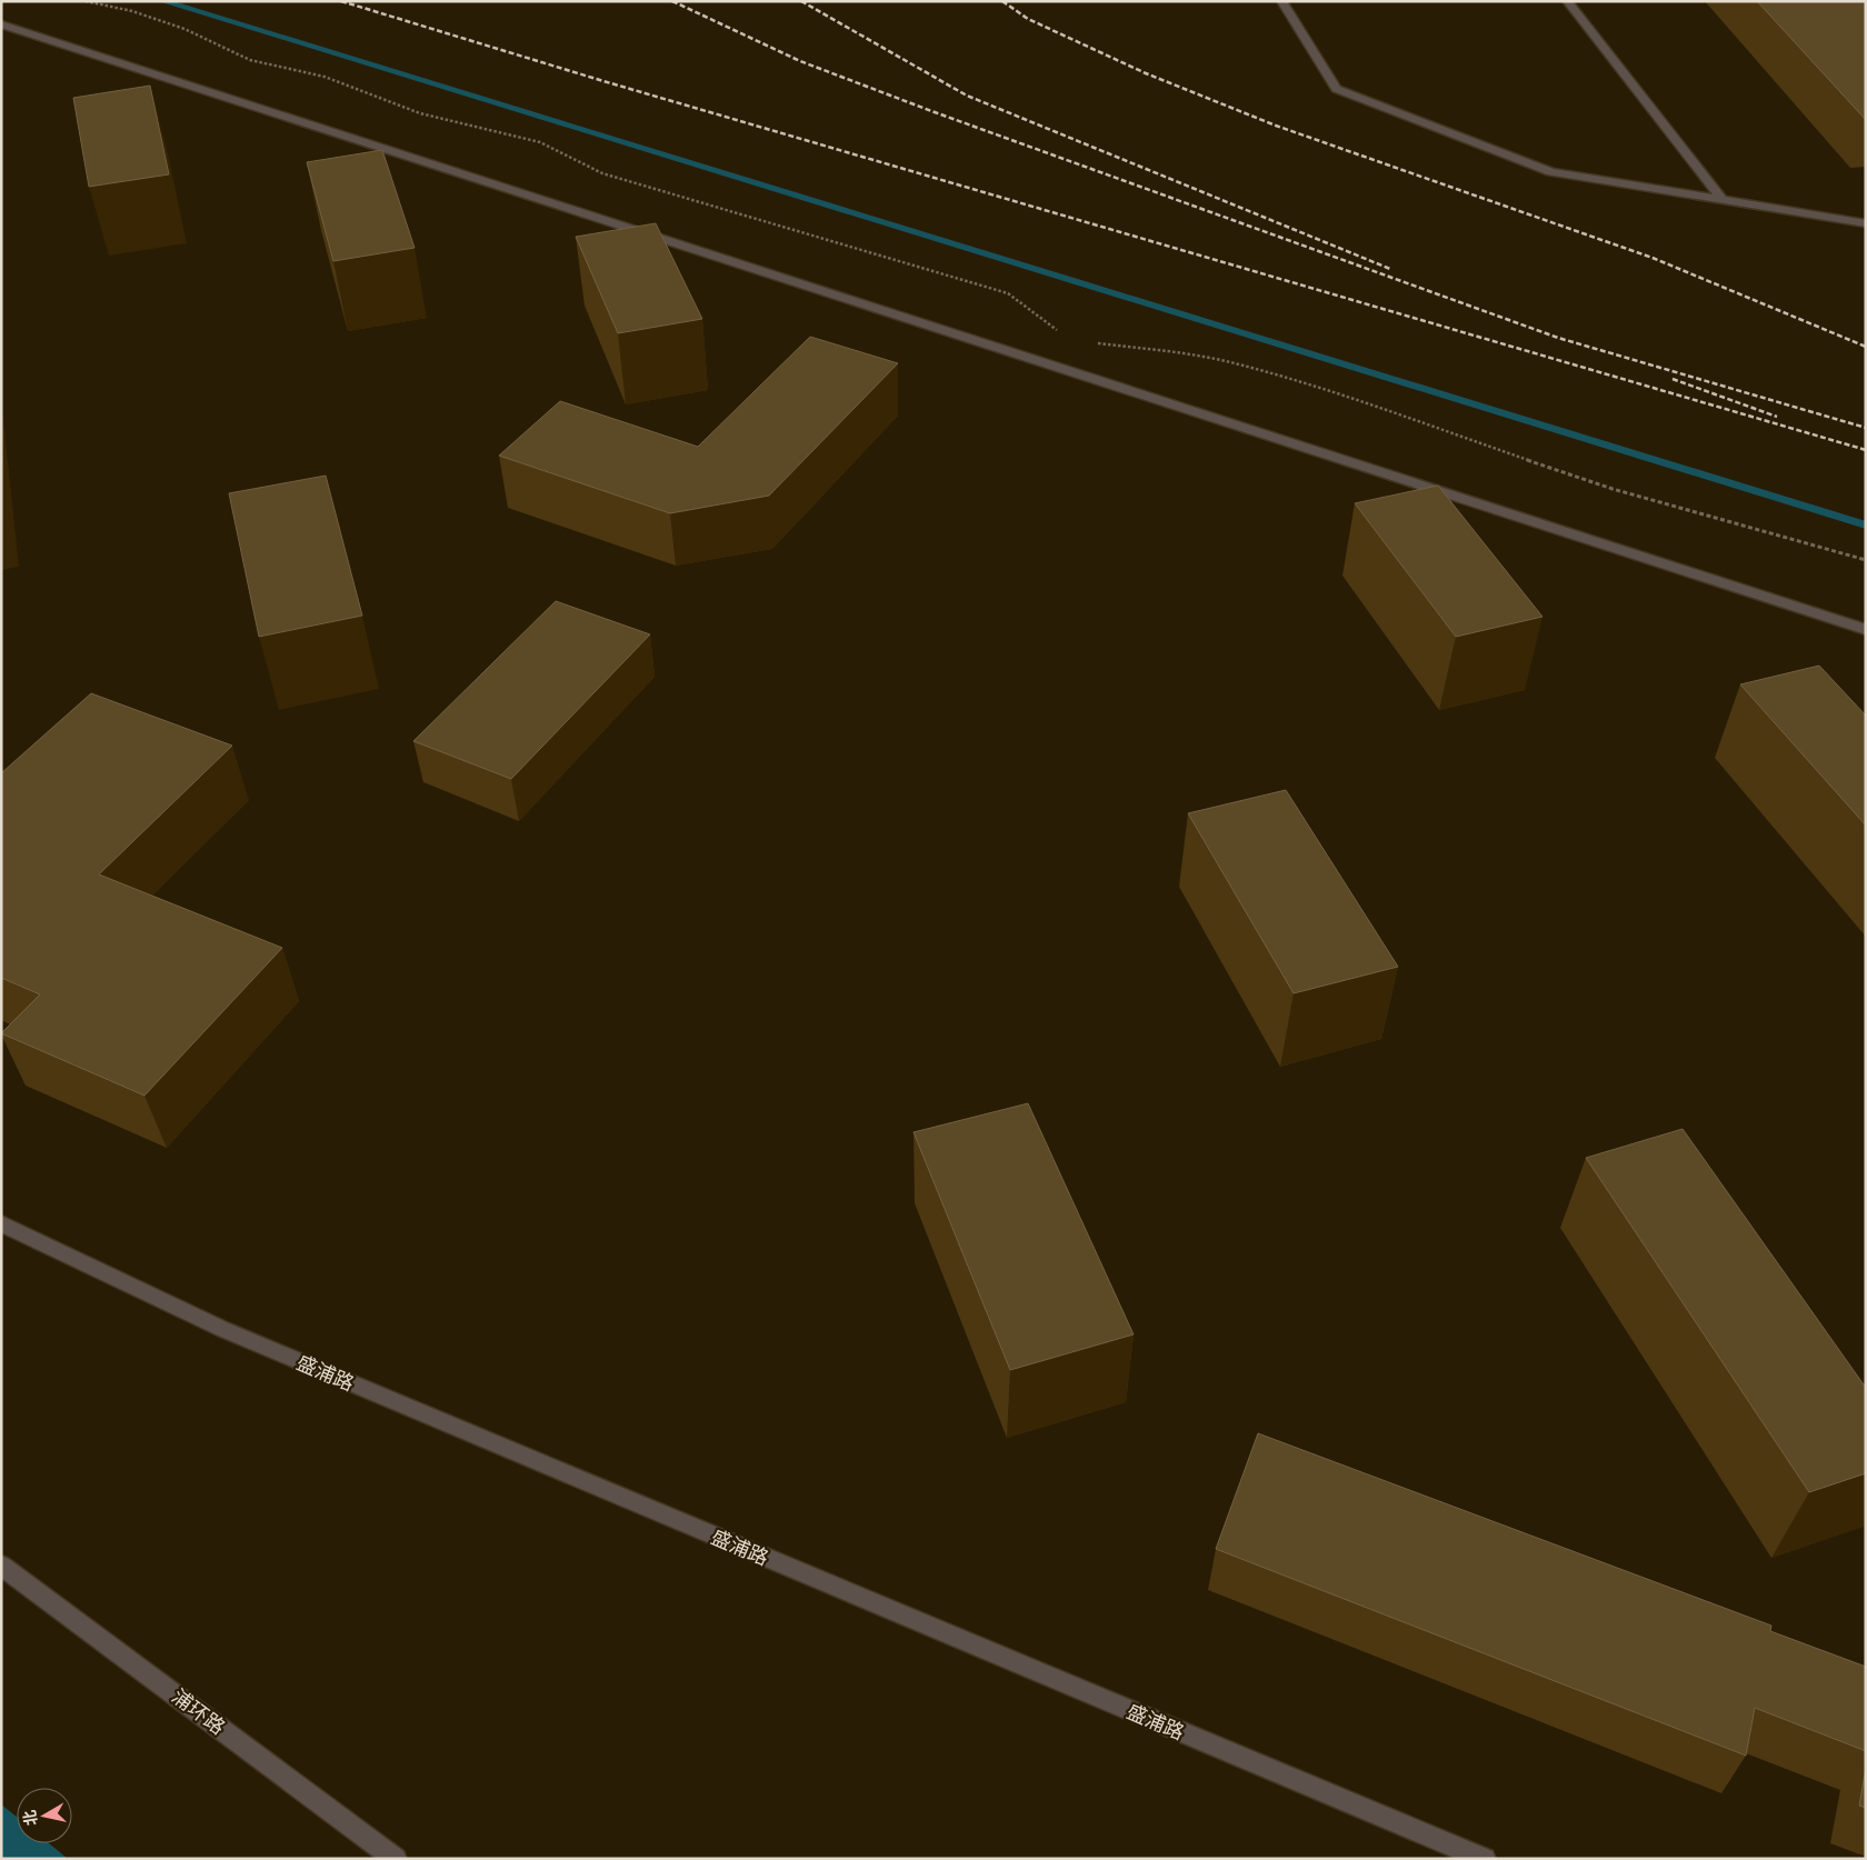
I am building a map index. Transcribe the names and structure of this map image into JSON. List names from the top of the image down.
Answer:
{
  "streets": {
    "street": ["盛浦路", "浦环路"]
  },
  "north": "left"
}
